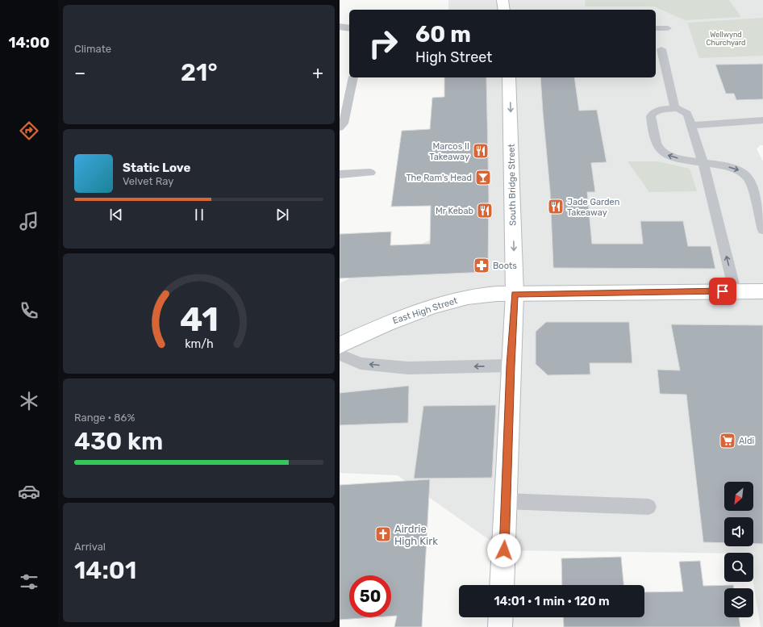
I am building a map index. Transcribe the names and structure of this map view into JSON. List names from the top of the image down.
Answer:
{
  "streets": {
    "main road": ["South Bridge Street", "East High Street"]
  },
  "crossings": [
    ["South Bridge Street", "East High Street"]
  ],
  "one_way": ["South Bridge Street"],
  "parks": ["Wellwynd Churchyard"],
  "places": {
    "restaurant": ["Marcos II Takeaway", "Jade Garden Takeaway", "Mr Kebab"],
    "bar": ["The Ram's Head"],
    "pharmacy": ["Boots"],
    "supermarket": ["Aldi"],
    "church": ["Airdrie High Kirk"]
  },
  "north": "bottom left",
  "page": {
    "tabs": "14:00",
    "tile": [
      "Climate",
      ["Range · 86%", "430 km"],
      ["Arrival", "14:01"]
    ],
    "turn": ["60 m", "High Street"],
    "heat": ["−", "21°", "+"],
    "song": ["Static Love", "Velvet Ray"],
    "limit": "50",
    "trip": "14:01 · 1 min · 120 m",
    "gauge": ["41", "km/h"]
  }
}
